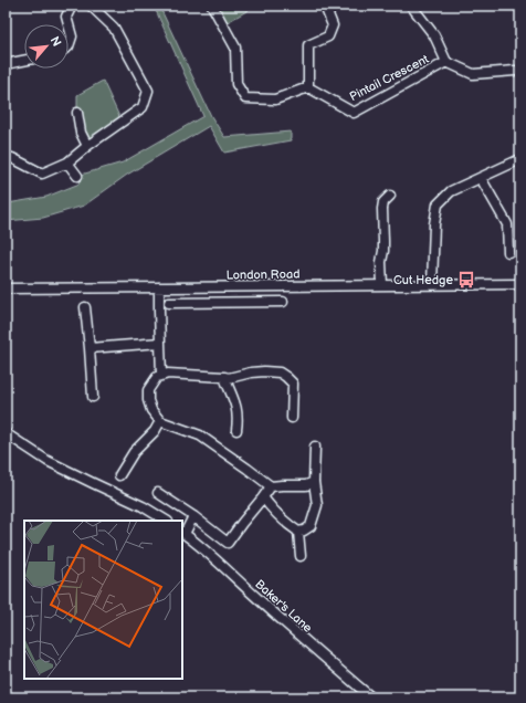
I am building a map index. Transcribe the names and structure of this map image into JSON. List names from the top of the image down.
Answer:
{
  "streets": {
    "street": ["Pintail Crescent", "London Road", "Baker's Lane"]
  },
  "places": {
    "bus stop": ["Cut Hedge"]
  },
  "north": "top right"
}
